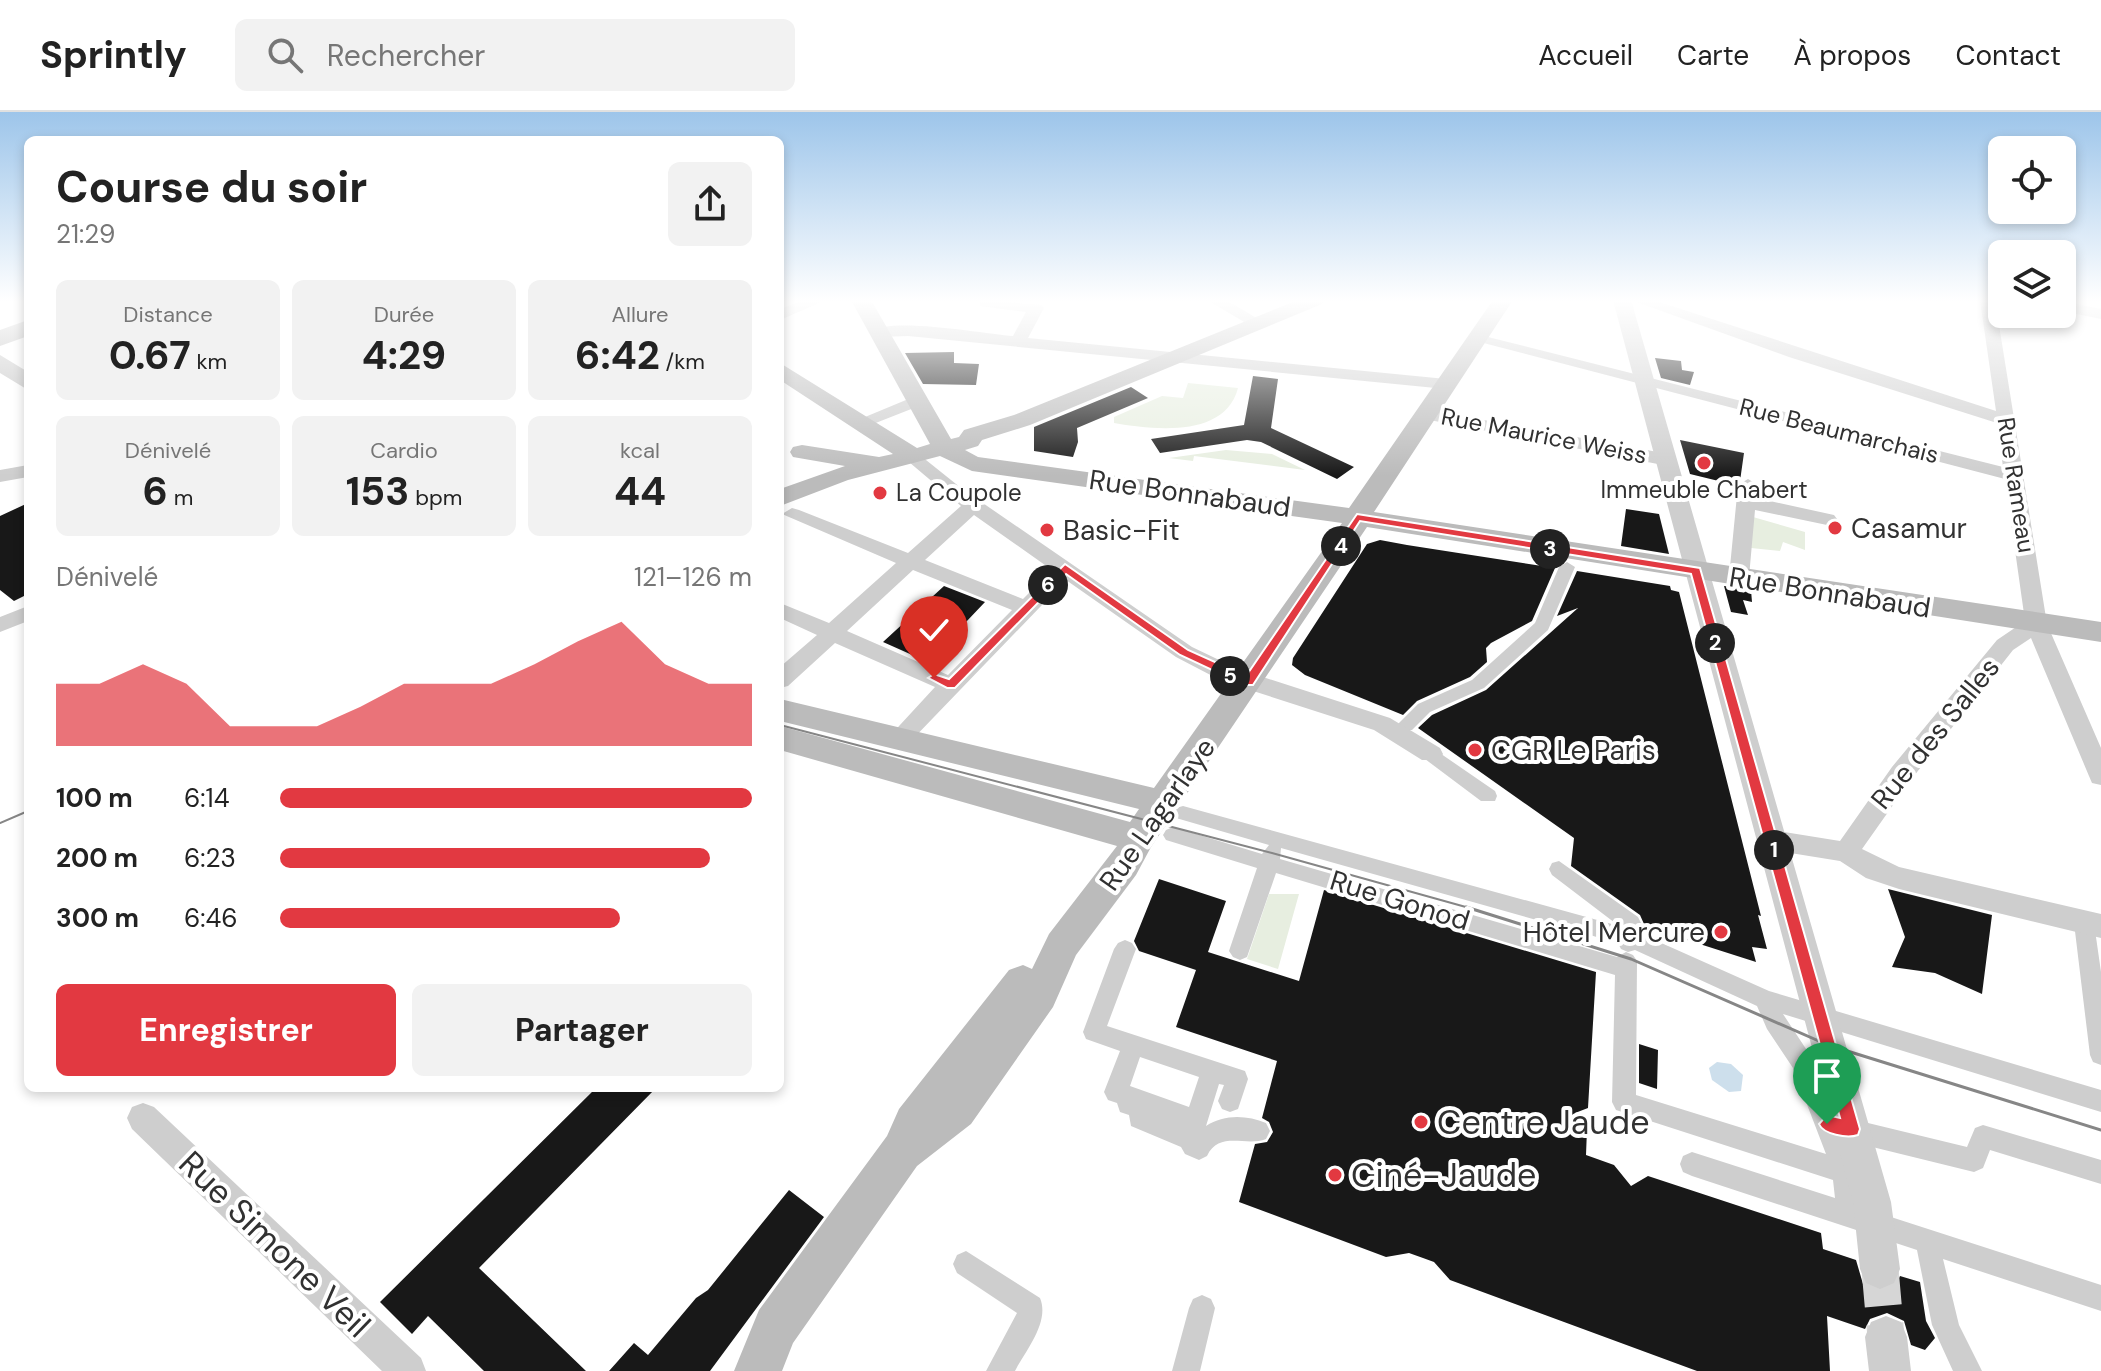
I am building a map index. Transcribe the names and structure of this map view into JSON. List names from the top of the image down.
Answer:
{
  "streets": {
    "main road": ["Rue Bonnabaud", "Rue Lagarlaye"],
    "street": [
      "Rue Beaumarchais",
      "Rue Maurice Weiss",
      "Rue Rameau",
      "Rue des Salles",
      "Rue Gonod",
      "Rue Simone Veil"
    ]
  },
  "crossings": [
    ["Rue Beaumarchais", "Rue Rameau"],
    ["Rue Maurice Weiss", "Rue Lagarlaye"],
    ["Rue Rameau", "Rue Bonnabaud"],
    ["Rue Rameau", "Rue des Salles"],
    ["Rue Bonnabaud", "Rue des Salles"],
    ["Rue Bonnabaud", "Rue Lagarlaye"],
    ["Rue Lagarlaye", "Rue Gonod"]
  ],
  "places": [
    "Immeuble Chabert",
    "La Coupole",
    "Casamur",
    "Basic-Fit",
    "CGR Le Paris",
    "Hôtel Mercure",
    "Centre Jaude",
    "Ciné-Jaude"
  ],
  "page": {
    "header": "Sprintly",
    "search": "Rechercher",
    "nav": [
      "Accueil",
      "Carte",
      "À propos",
      "Contact"
    ],
    "heading": ["Course du soir", "21:29"],
    "stats": [
      ["Distance", "0.67 km"],
      ["Durée", "4:29"],
      ["Allure", "6:42 /km"],
      ["Dénivelé", "6 m"],
      ["Cardio", "153 bpm"],
      ["kcal", "44"]
    ],
    "pins": [
      "4",
      "3",
      "6",
      "2",
      "5",
      "1"
    ],
    "chart": ["Dénivelé", "121–126 m"],
    "list": [
      {
        "name": "100 m",
        "note": "6:14"
      },
      {
        "name": "200 m",
        "note": "6:23"
      },
      {
        "name": "300 m",
        "note": "6:46"
      }
    ],
    "buttons": ["Enregistrer", "Partager"]
  }
}
